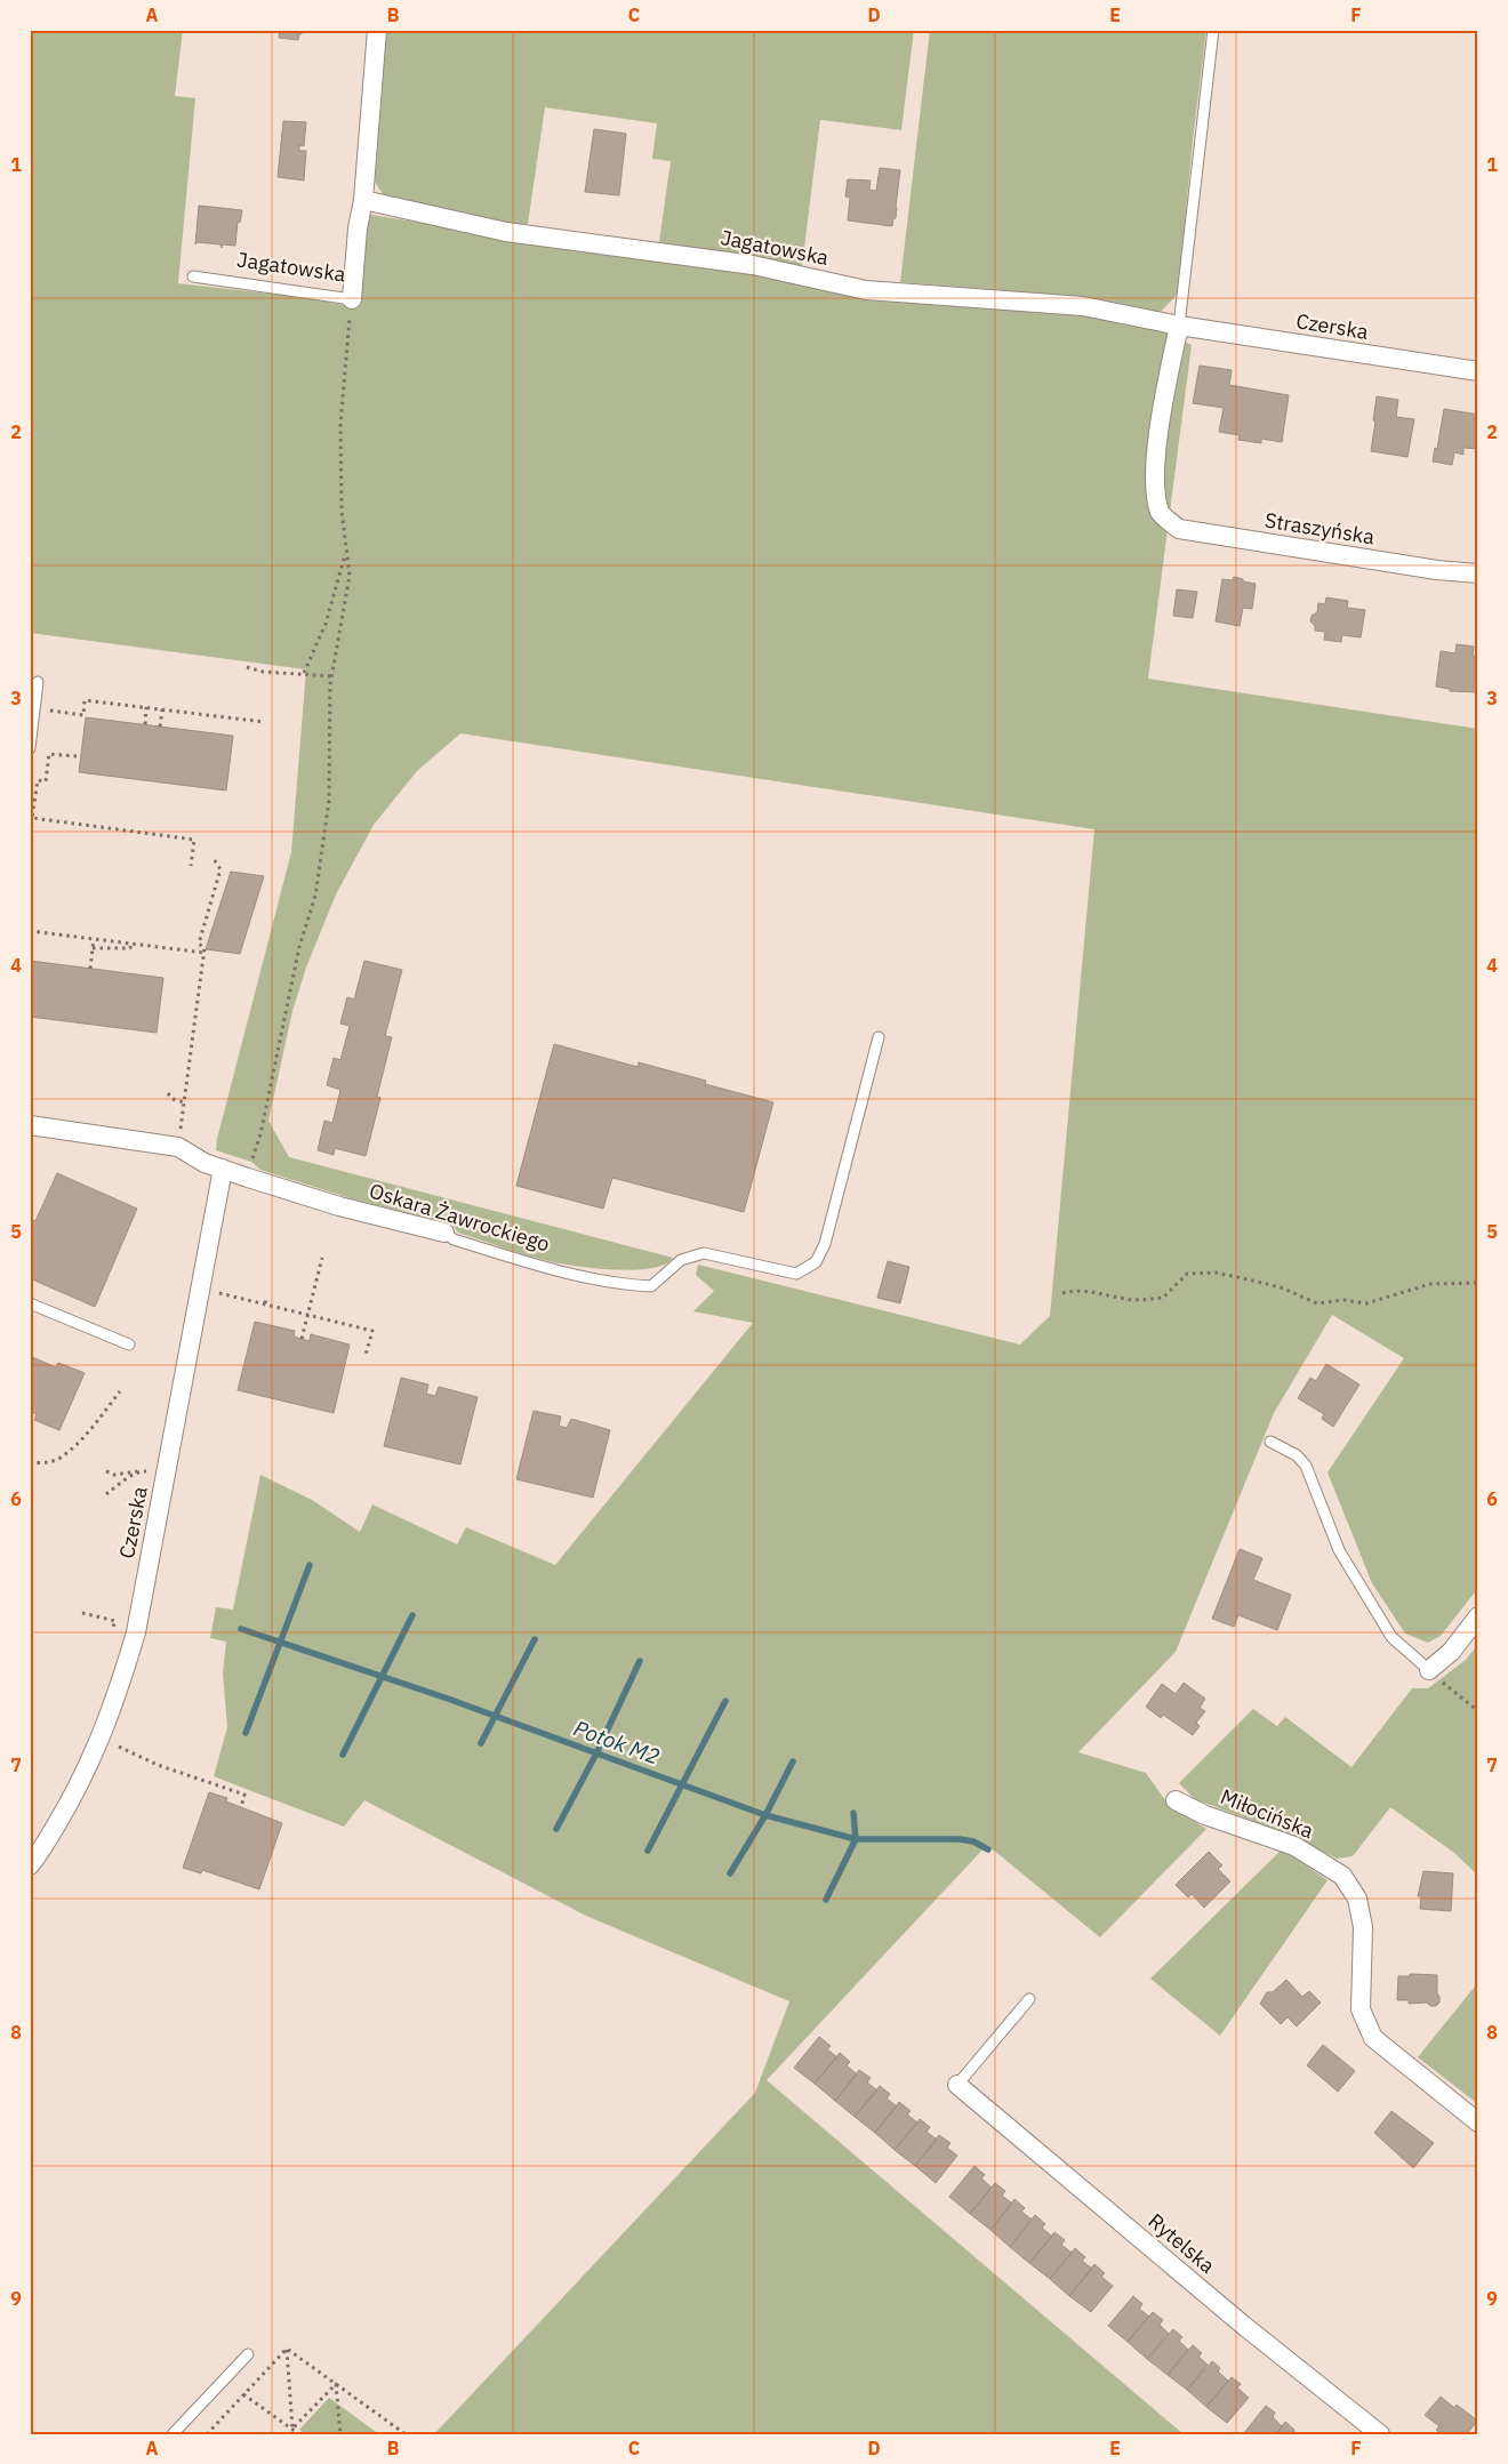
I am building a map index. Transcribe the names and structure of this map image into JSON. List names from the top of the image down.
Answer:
{
  "streets": {
    "street": [
      "Jagatowska",
      "Czerska",
      "Straszyńska",
      "Oskara Żawrockiego",
      "Miłocińska",
      "Rytelska"
    ]
  },
  "crossings": [
    ["Jagatowska", "Czerska"],
    ["Jagatowska", "Straszyńska"],
    ["Czerska", "Straszyńska"],
    ["Czerska", "Oskara Żawrockiego"]
  ],
  "water": ["Potok M2"],
  "grid": {
    "columns": [
      "A",
      "B",
      "C",
      "D",
      "E",
      "F"
    ],
    "rows": [
      "1",
      "2",
      "3",
      "4",
      "5",
      "6",
      "7",
      "8",
      "9"
    ]
  }
}
